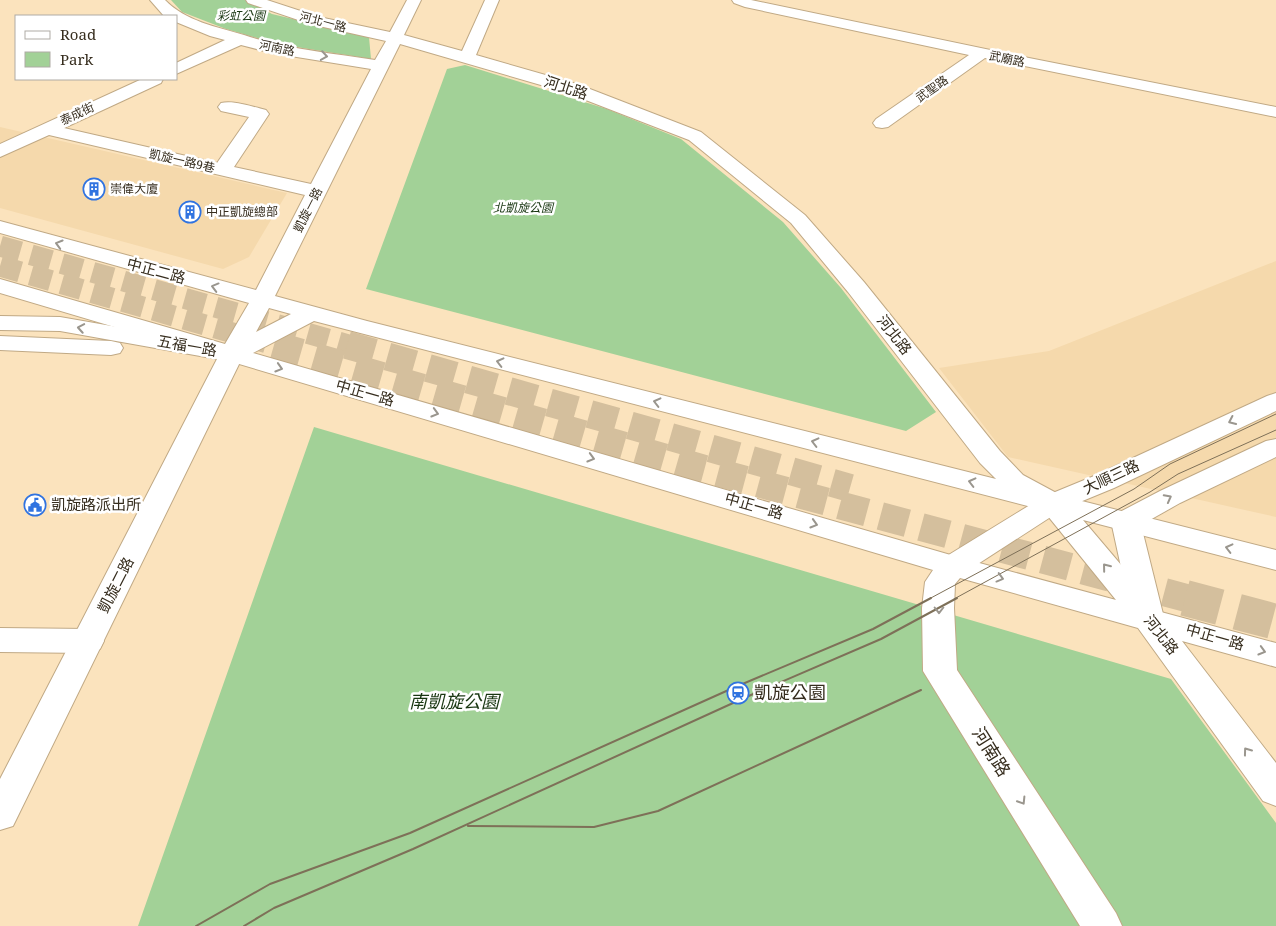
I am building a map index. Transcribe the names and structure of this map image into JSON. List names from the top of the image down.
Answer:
{
  "streets": {
    "street": [
      "河北一路",
      "河南路",
      "武廟路",
      "河北路",
      "武聖路",
      "泰成街",
      "凱旋一路9巷",
      "凱旋一路",
      "中正二路",
      "五福一路",
      "中正一路",
      "大順三路",
      "凱旋二路"
    ]
  },
  "crossings": [
    ["河北一路", "河北路"],
    ["河北一路", "凱旋一路"],
    ["河南路", "凱旋一路"],
    ["河南路", "中正一路"],
    ["河南路", "大順三路"],
    ["武廟路", "武聖路"],
    ["河北路", "凱旋一路"],
    ["河北路", "中正一路"],
    ["河北路", "大順三路"],
    ["泰成街", "凱旋一路9巷"],
    ["凱旋一路9巷", "凱旋一路"],
    ["凱旋一路", "中正二路"],
    ["凱旋一路", "五福一路"],
    ["凱旋一路", "中正一路"],
    ["凱旋一路", "凱旋二路"],
    ["五福一路", "中正一路"],
    ["五福一路", "凱旋二路"],
    ["中正一路", "大順三路"],
    ["中正一路", "凱旋二路"]
  ],
  "one_way": ["河南路"],
  "parks": ["彩虹公園", "北凱旋公園", "南凱旋公園"],
  "places": {
    "building": ["崇偉大廈", "中正凱旋總部"],
    "public building": ["凱旋路派出所"],
    "station": ["凱旋公園"]
  },
  "legend": ["Road", "Park"]
}
